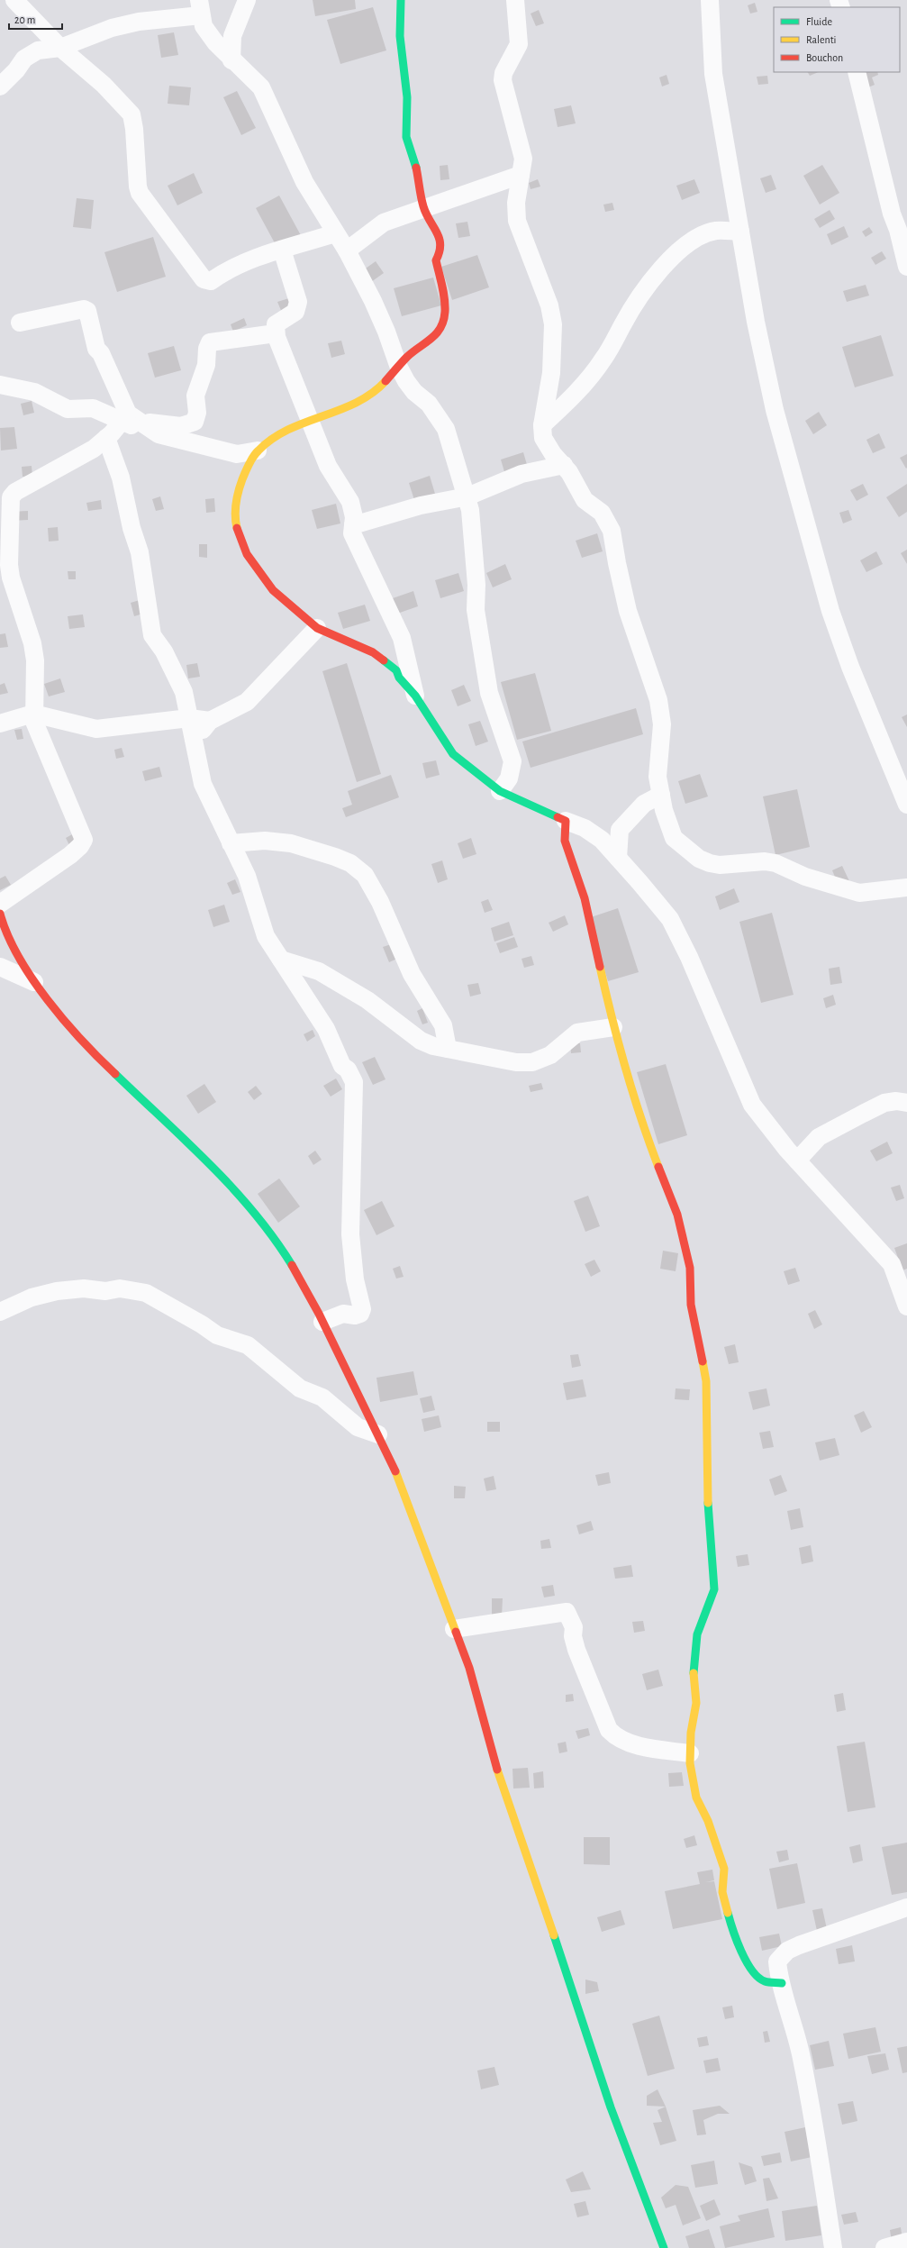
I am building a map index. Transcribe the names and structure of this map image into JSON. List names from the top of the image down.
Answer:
{
  "legend": ["Fluide", "Ralenti", "Bouchon"],
  "scale_bar": "20 m"
}
